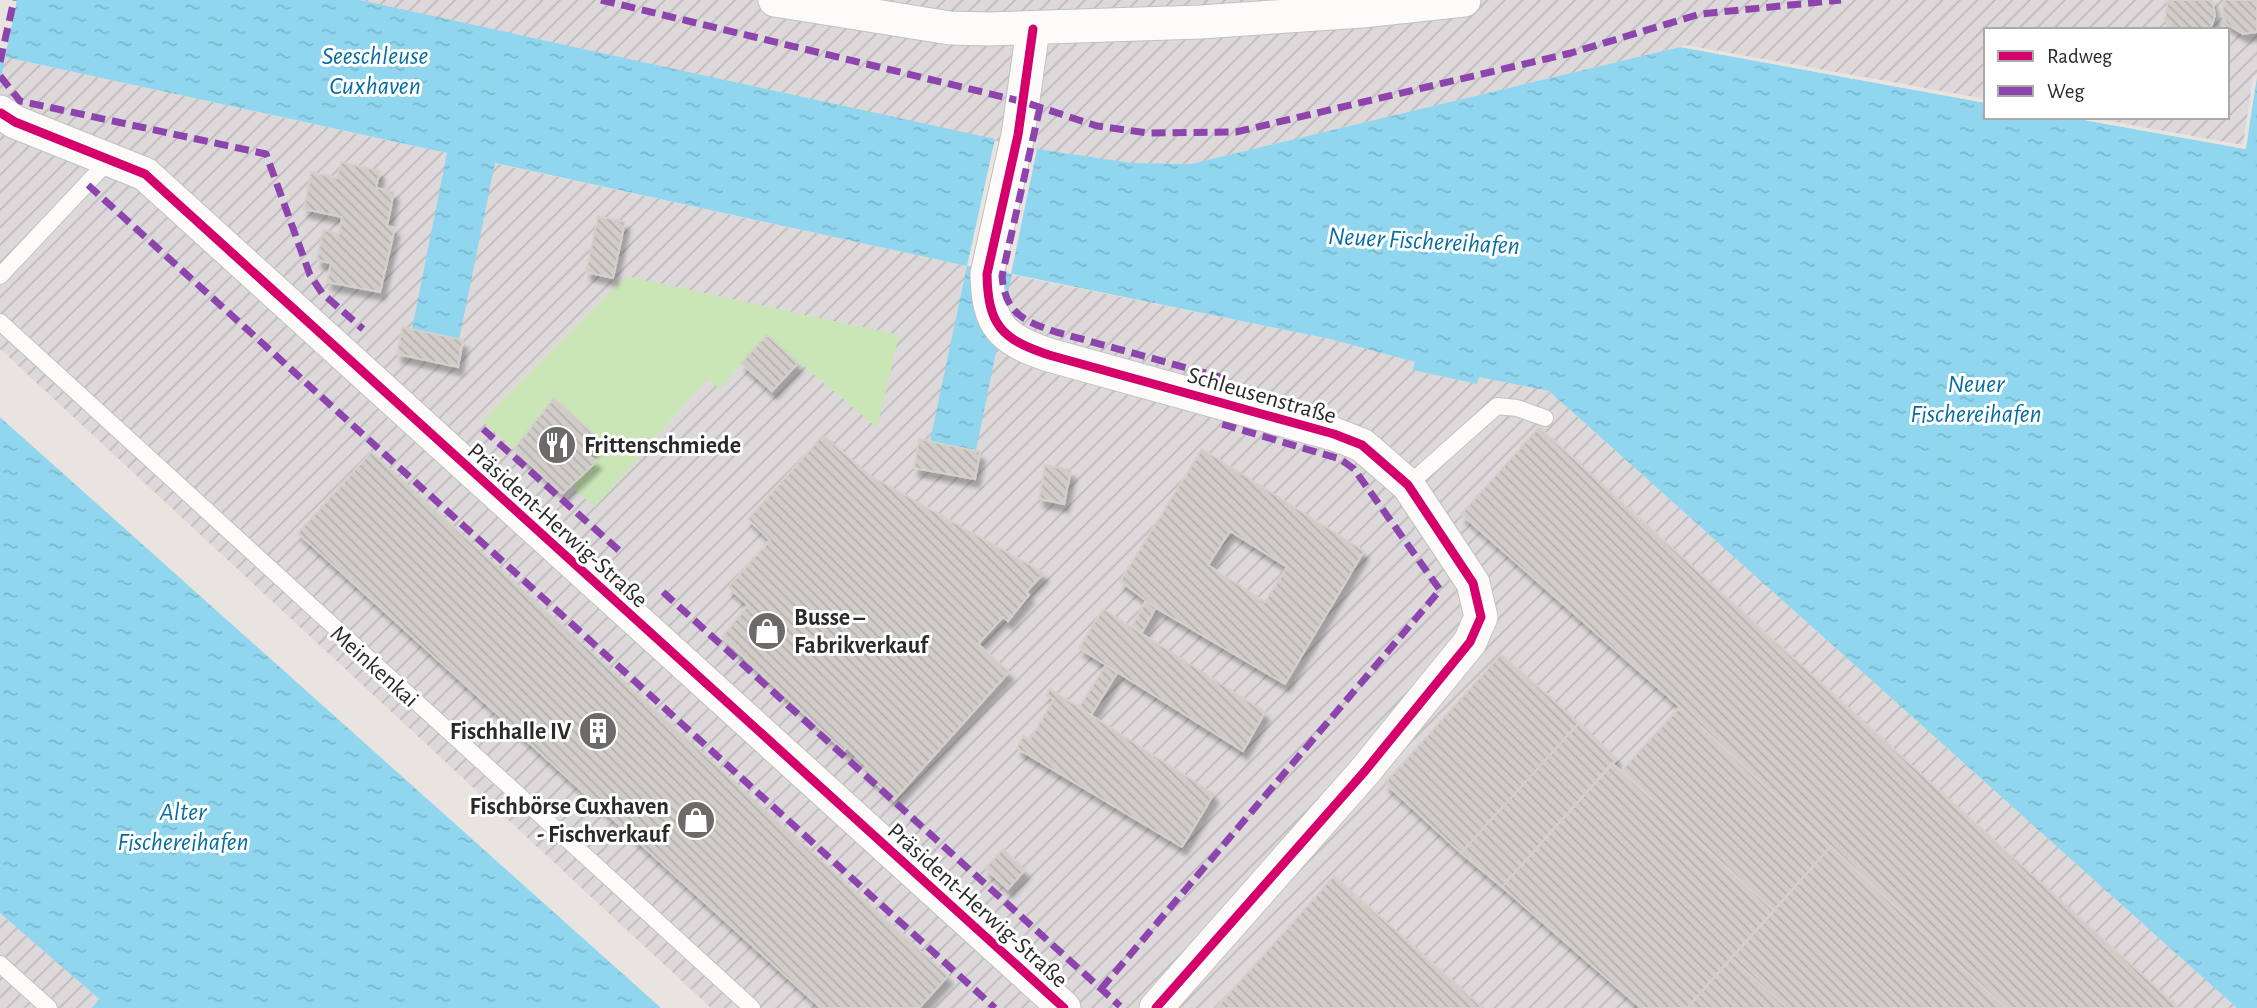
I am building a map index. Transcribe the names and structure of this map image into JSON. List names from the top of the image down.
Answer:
{
  "streets": {
    "street": ["Schleusenstraße", "Präsident-Herwig-Straße"],
    "lane": ["Meinkenkai"]
  },
  "water": ["Seeschleuse Cuxhaven", "Neuer Fischereihafen", "Alter Fischereihafen"],
  "places": {
    "restaurant": ["Frittenschmiede"],
    "shop": ["Busse – Fabrikverkauf", "Fischbörse Cuxhaven - Fischverkauf"],
    "building": ["Fischhalle IV"]
  },
  "legend": ["Radweg", "Weg"]
}
